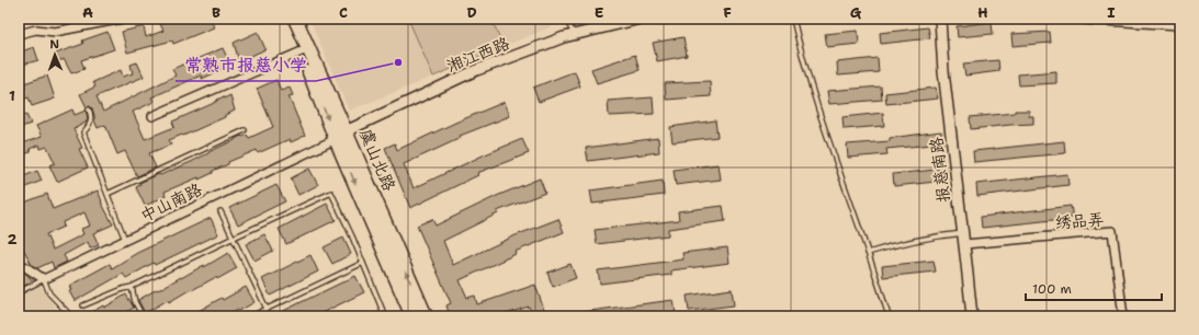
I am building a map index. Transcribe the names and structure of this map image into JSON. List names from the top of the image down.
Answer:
{
  "streets": {
    "main road": ["虞山北路"],
    "street": [
      "湘江西路",
      "报慈南路",
      "中山南路",
      "绣品弄"
    ]
  },
  "crossings": [
    ["湘江西路", "虞山北路"],
    ["湘江西路", "中山南路"],
    ["虞山北路", "中山南路"],
    ["报慈南路", "绣品弄"]
  ],
  "places": ["常熟市报慈小学"],
  "scale_bar": "100 m",
  "north": "top",
  "grid": {
    "columns": [
      "A",
      "B",
      "C",
      "D",
      "E",
      "F",
      "G",
      "H",
      "I"
    ],
    "rows": ["1", "2"]
  }
}
